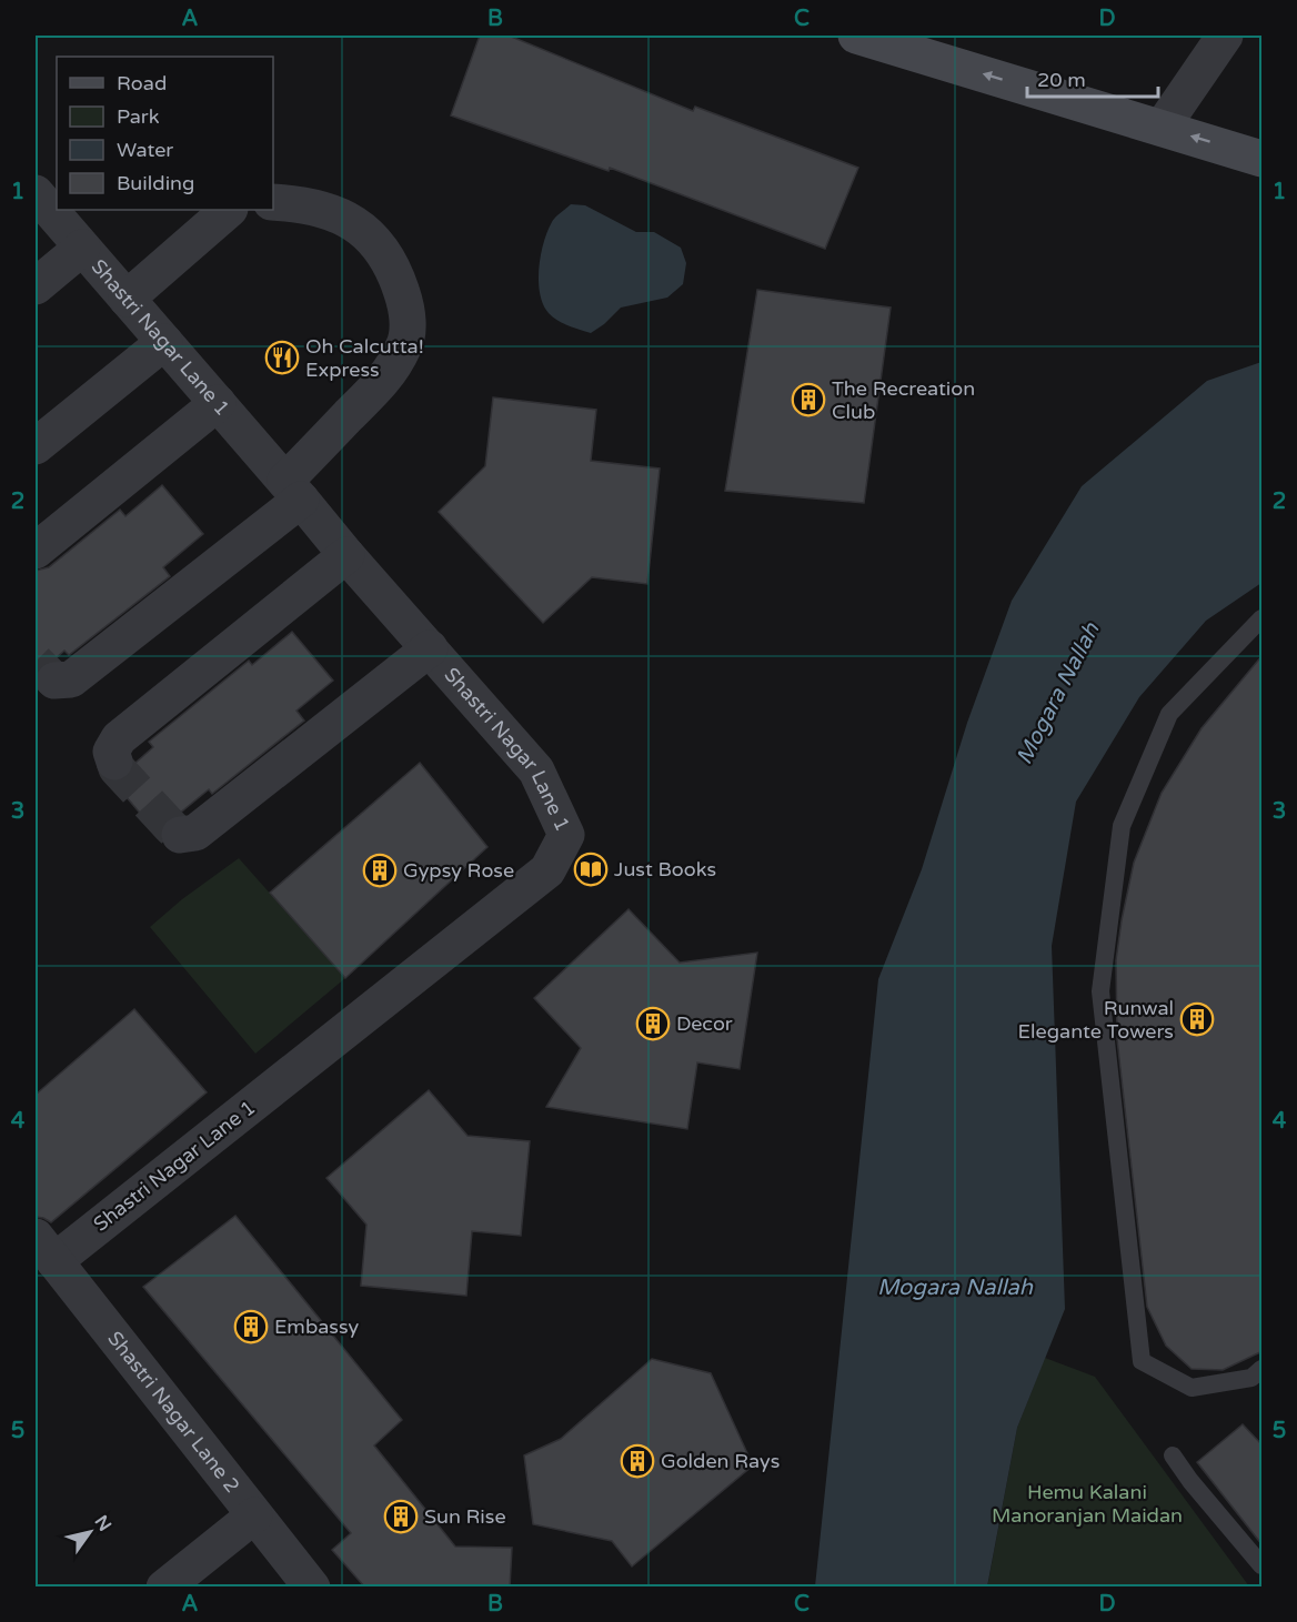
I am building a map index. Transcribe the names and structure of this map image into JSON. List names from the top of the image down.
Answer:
{
  "streets": {
    "street": ["Shastri Nagar Lane 1", "Shastri Nagar Lane 2"]
  },
  "crossings": [
    ["Shastri Nagar Lane 1", "Shastri Nagar Lane 2"]
  ],
  "water": ["Mogara Nallah"],
  "parks": ["Hemu Kalani Manoranjan Maidan"],
  "places": {
    "restaurant": ["Oh Calcutta! Express"],
    "building": [
      "The Recreation Club",
      "Gypsy Rose",
      "Runwal Elegante Towers",
      "Decor",
      "Embassy",
      "Golden Rays",
      "Sun Rise"
    ],
    "library": ["Just Books"]
  },
  "legend": [
    "Road",
    "Park",
    "Water",
    "Building"
  ],
  "scale_bar": "20 m",
  "north": "top right",
  "grid": {
    "columns": [
      "A",
      "B",
      "C",
      "D"
    ],
    "rows": [
      "1",
      "2",
      "3",
      "4",
      "5"
    ]
  }
}
